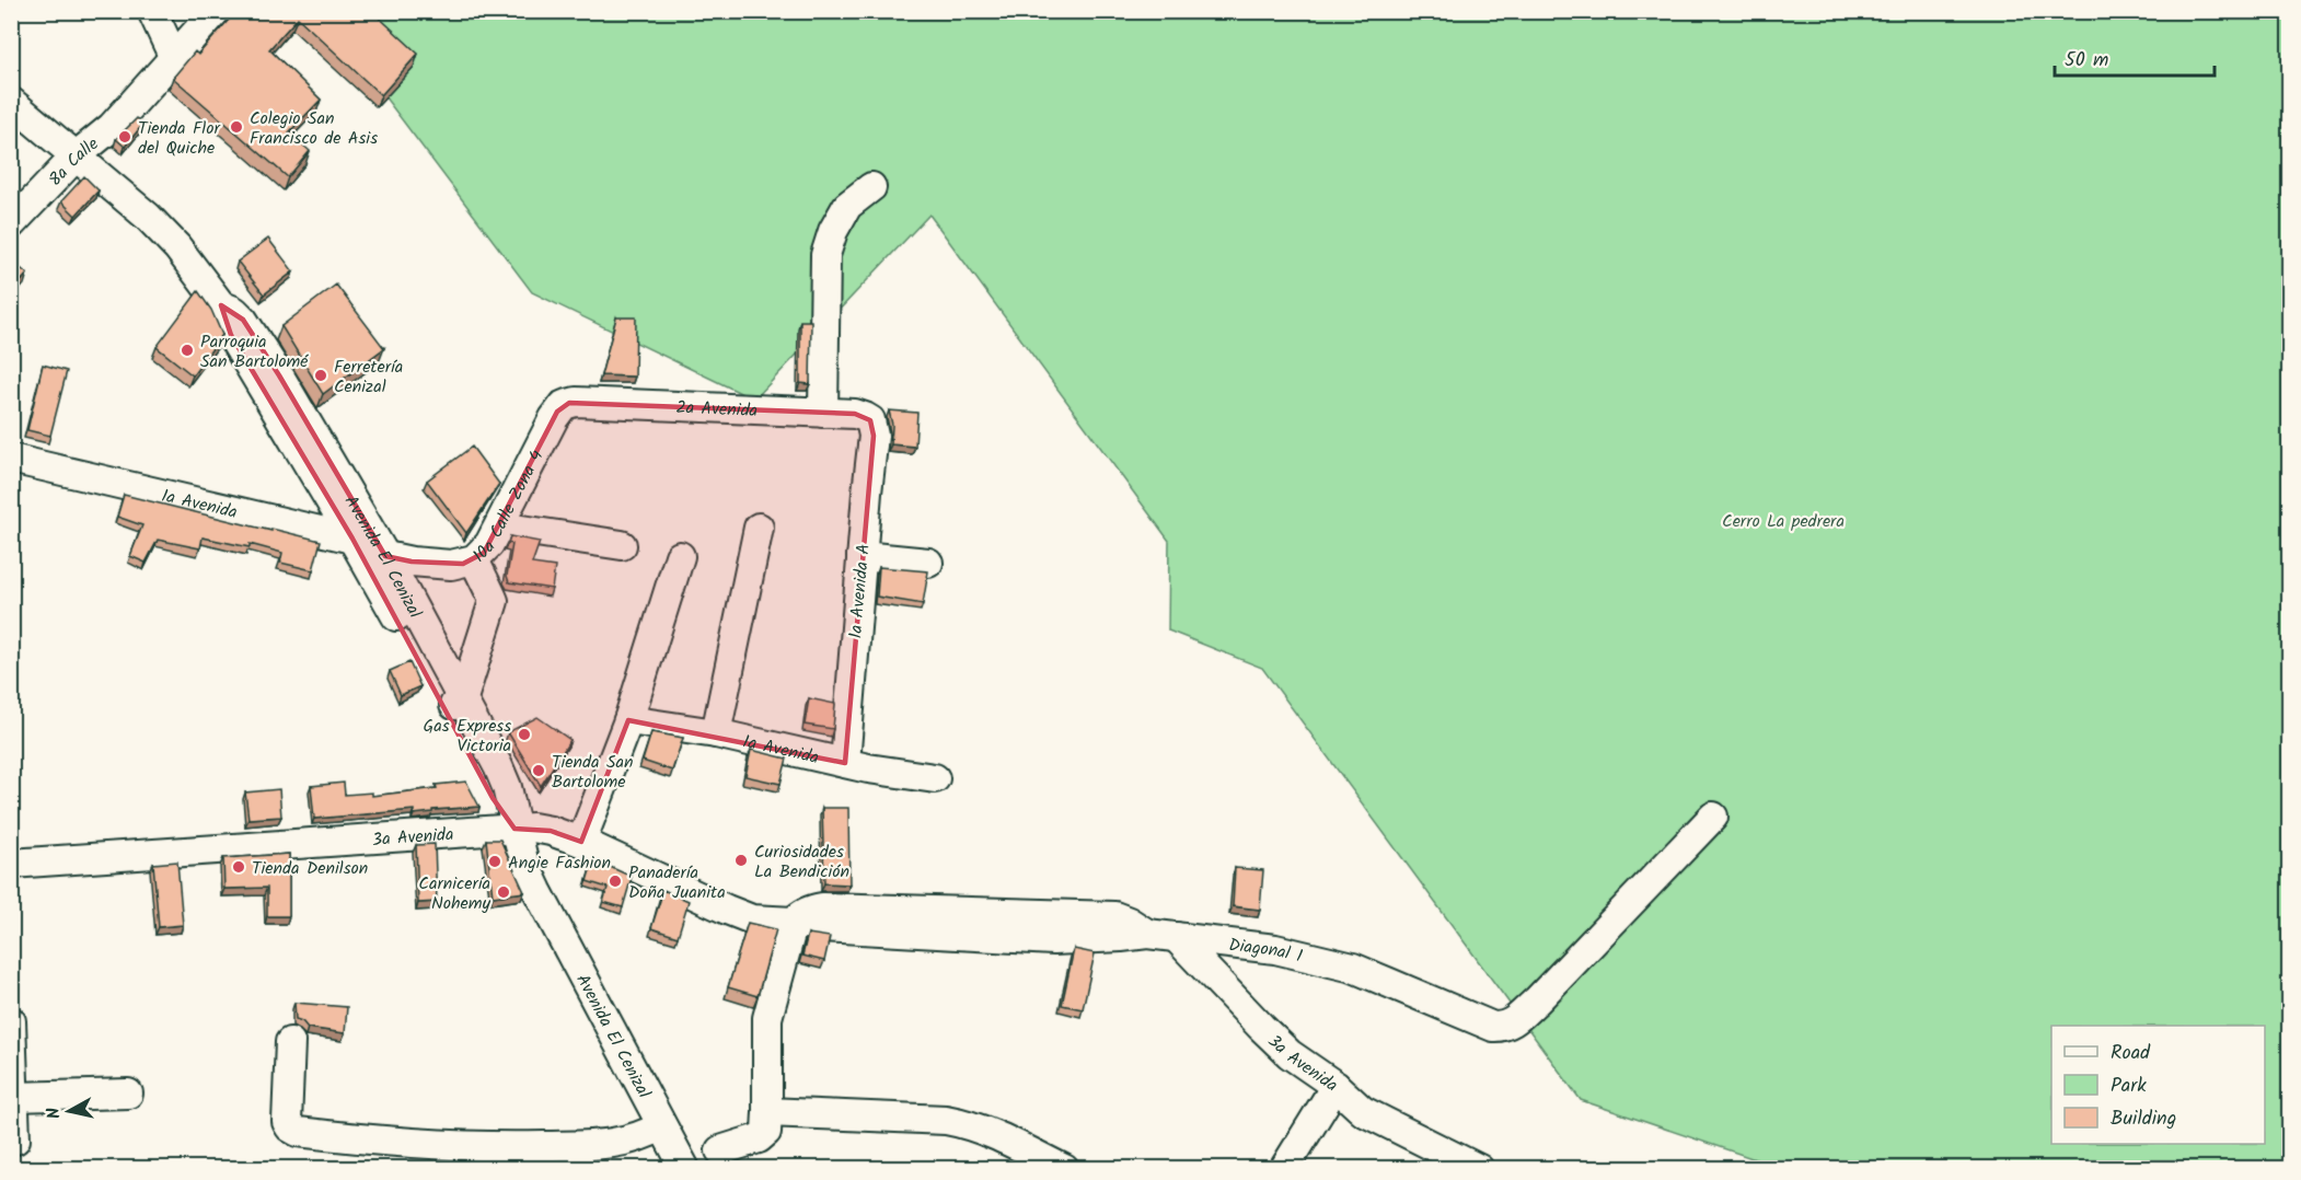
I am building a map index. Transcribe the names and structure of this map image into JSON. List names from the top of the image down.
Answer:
{
  "streets": {
    "street": [
      "8a Calle",
      "2a Avenida",
      "10a Calle Zona 4",
      "1a Avenida",
      "Avenida El Cenizal",
      "1a Avenida A",
      "3a Avenida",
      "Diagonal 1"
    ]
  },
  "crossings": [
    ["8a Calle", "Avenida El Cenizal"],
    ["2a Avenida", "10a Calle Zona 4"],
    ["2a Avenida", "1a Avenida A"],
    ["10a Calle Zona 4", "1a Avenida"],
    ["10a Calle Zona 4", "Avenida El Cenizal"],
    ["1a Avenida", "Avenida El Cenizal"],
    ["1a Avenida", "1a Avenida A"],
    ["Avenida El Cenizal", "3a Avenida"],
    ["3a Avenida", "Diagonal 1"]
  ],
  "parks": ["Cerro La pedrera"],
  "places": [
    "Colegio San Francisco de Asis",
    "Tienda Flor del Quiche",
    "Parroquia San Bartolomé",
    "Ferretería Cenizal",
    "Gas Express Victoria",
    "Tienda San Bartolome",
    "Curiosidades La Bendición",
    "Angie Fashion",
    "Tienda Denilson",
    "Panadería Doña Juanita",
    "Carnicería Nohemy"
  ],
  "legend": ["Road", "Park", "Building"],
  "scale_bar": "50 m",
  "north": "left"
}
